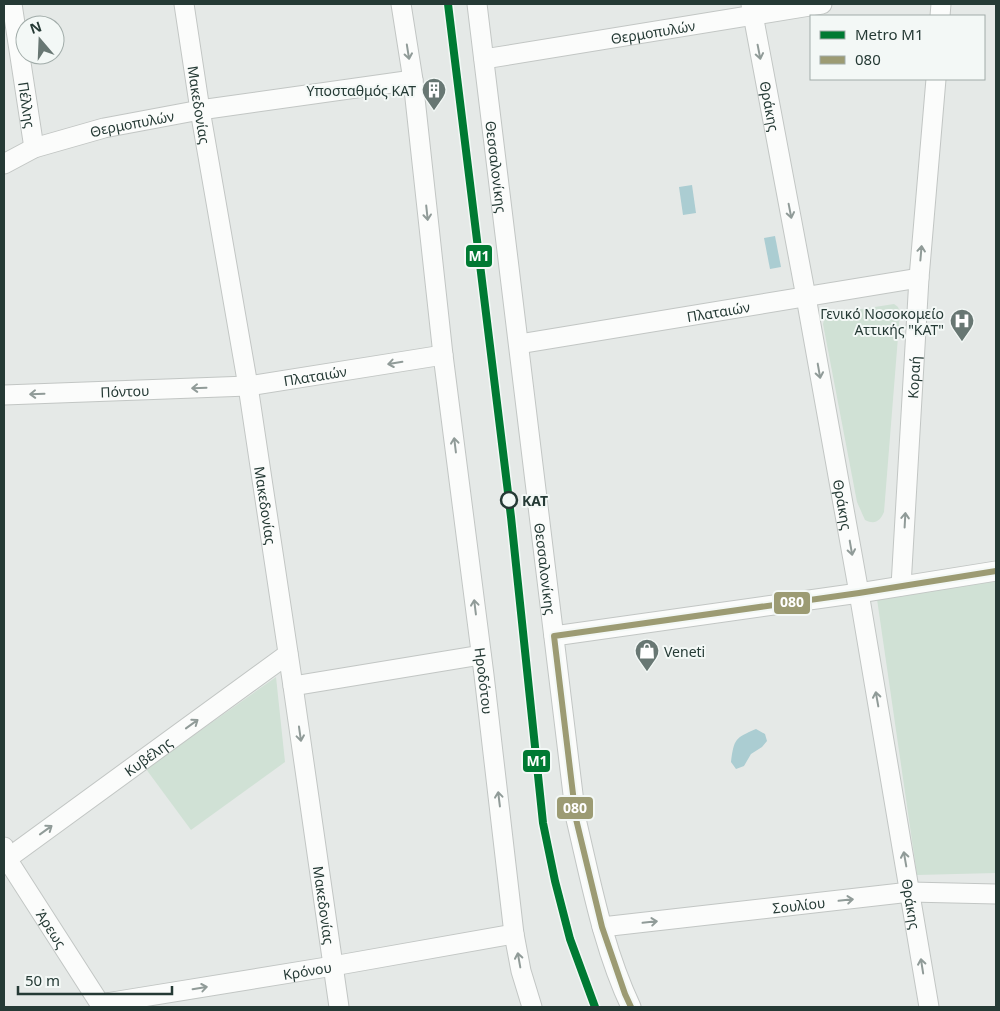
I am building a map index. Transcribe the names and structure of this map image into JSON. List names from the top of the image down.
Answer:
{
  "streets": {
    "street": [
      "Θερμοπυλών",
      "Πέλλης",
      "Μακεδονίας",
      "Θράκης",
      "Θεσσαλονίκης",
      "Πλαταιών",
      "Κοραή",
      "Πόντου",
      "Ηροδότου",
      "Κυβέλης",
      "Σουλίου",
      "Άρεως",
      "Κρόνου"
    ]
  },
  "crossings": [
    ["Θερμοπυλών", "Πέλλης"],
    ["Θερμοπυλών", "Μακεδονίας"],
    ["Θερμοπυλών", "Θράκης"],
    ["Θερμοπυλών", "Θεσσαλονίκης"],
    ["Μακεδονίας", "Πλαταιών"],
    ["Μακεδονίας", "Πόντου"],
    ["Μακεδονίας", "Κυβέλης"],
    ["Μακεδονίας", "Κρόνου"],
    ["Θράκης", "Πλαταιών"],
    ["Θράκης", "Σουλίου"],
    ["Θεσσαλονίκης", "Πλαταιών"],
    ["Θεσσαλονίκης", "Σουλίου"],
    ["Πλαταιών", "Κοραή"],
    ["Πλαταιών", "Πόντου"],
    ["Πλαταιών", "Ηροδότου"],
    ["Ηροδότου", "Κρόνου"],
    ["Κυβέλης", "Άρεως"],
    ["Άρεως", "Κρόνου"]
  ],
  "one_way": [
    "Κοραή",
    "Πόντου",
    "Ηροδότου",
    "Κυβέλης",
    "Σουλίου",
    "Κρόνου"
  ],
  "places": {
    "building": ["Υποσταθμός ΚΑΤ"],
    "hospital": ["Γενικό Νοσοκομείο Αττικής \"ΚΑΤ\""],
    "other": ["KAT"],
    "shop": ["Veneti"]
  },
  "lines": ["metro line Μ1", "transit line 080"],
  "legend": ["Metro Μ1", "080"],
  "scale_bar": "50 m",
  "north": "top"
}
